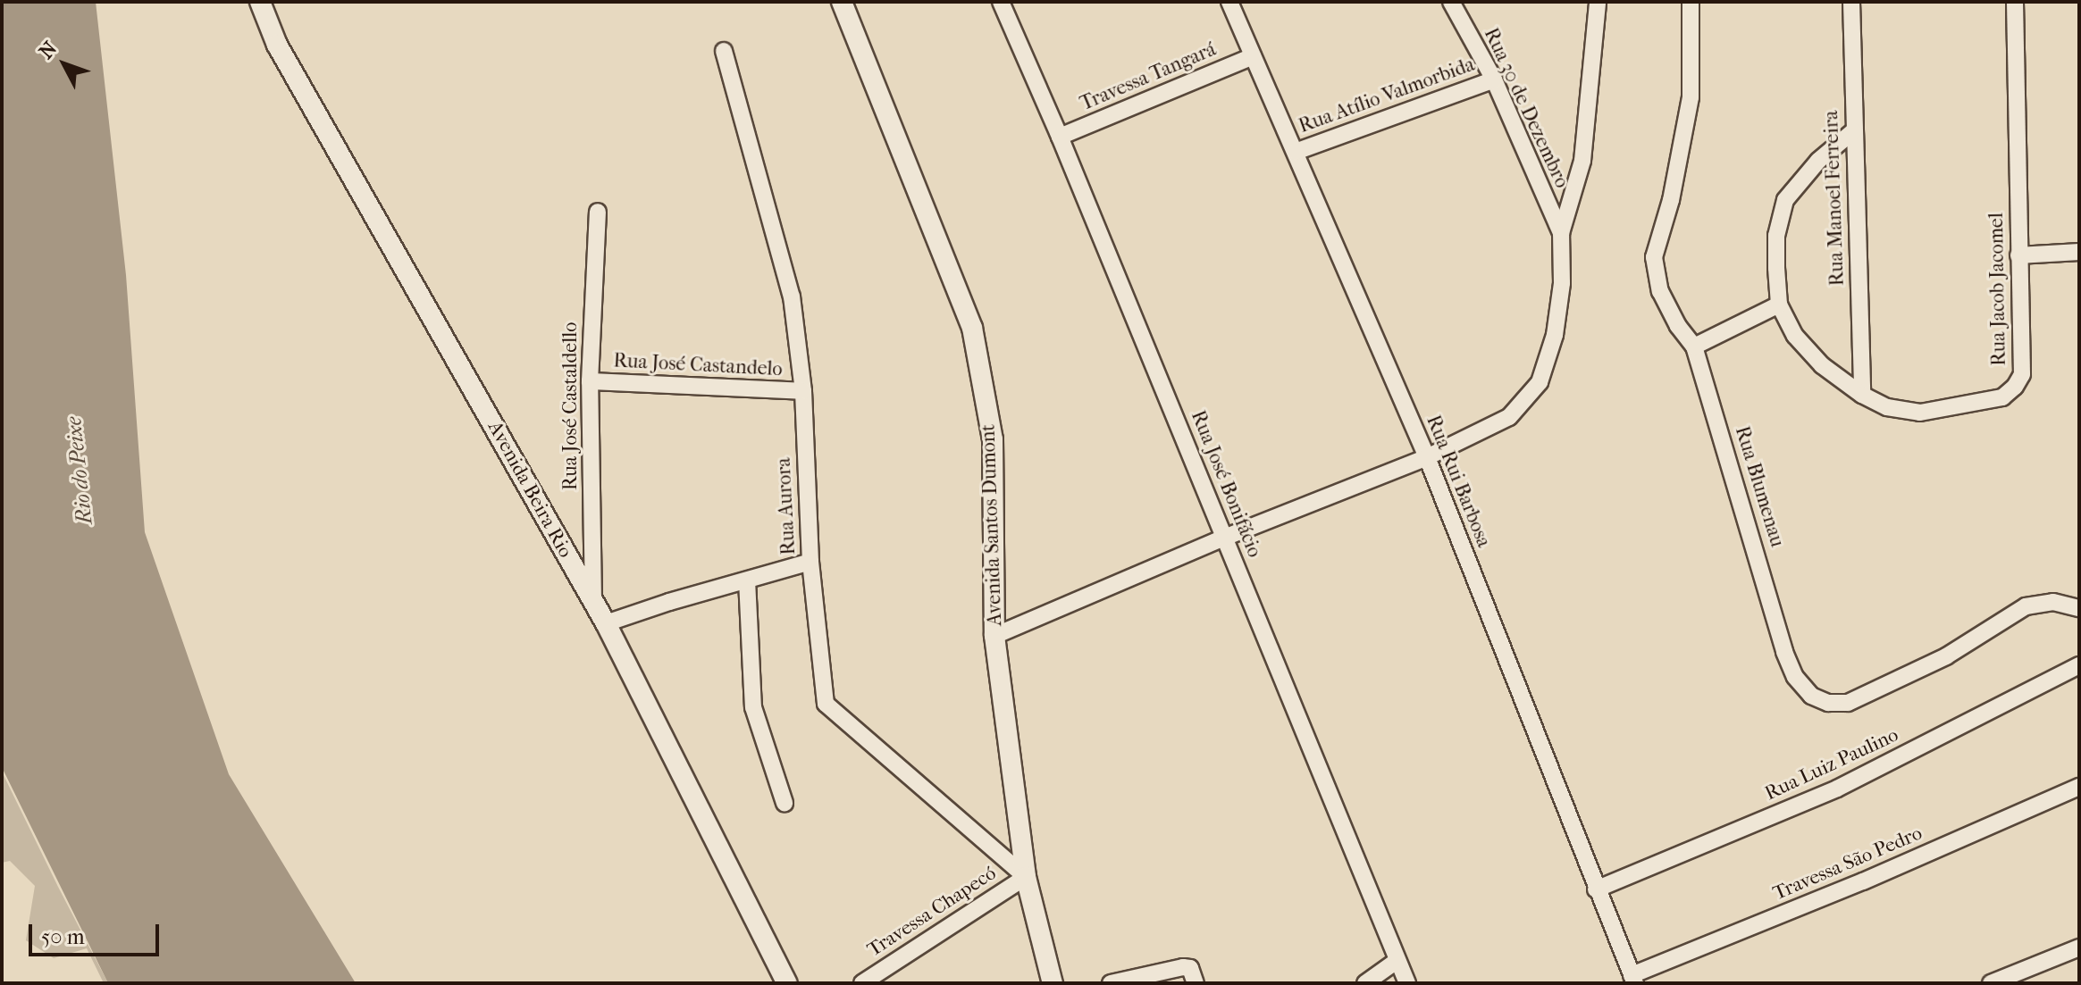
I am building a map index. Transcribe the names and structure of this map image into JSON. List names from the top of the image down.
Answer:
{
  "streets": {
    "street": [
      "Travessa Tangará",
      "Rua Atílio Valmorbida",
      "Rua 30 de Dezembro",
      "Rua Manoel Ferreira",
      "Rua Jacob Jacomel",
      "Rua José Castandelo",
      "Rua José Castaldello",
      "Rua Rui Barbosa",
      "Rua José Bonifácio",
      "Rua Blumenau",
      "Avenida Beira Rio",
      "Rua Aurora",
      "Avenida Santos Dumont",
      "Rua Luiz Paulino",
      "Travessa São Pedro",
      "Travessa Chapecó"
    ]
  },
  "crossings": [
    ["Travessa Tangará", "Rua Rui Barbosa"],
    ["Travessa Tangará", "Rua José Bonifácio"],
    ["Rua Atílio Valmorbida", "Rua 30 de Dezembro"],
    ["Rua Atílio Valmorbida", "Rua Rui Barbosa"],
    ["Rua Manoel Ferreira", "Rua Jacob Jacomel"],
    ["Rua José Castandelo", "Rua José Castaldello"],
    ["Rua José Castandelo", "Rua Aurora"],
    ["Rua José Castaldello", "Avenida Beira Rio"],
    ["Rua Rui Barbosa", "Rua Luiz Paulino"],
    ["Rua Rui Barbosa", "Travessa São Pedro"],
    ["Rua Aurora", "Avenida Santos Dumont"],
    ["Rua Aurora", "Travessa Chapecó"],
    ["Avenida Santos Dumont", "Travessa Chapecó"]
  ],
  "water": ["Rio do Peixe"],
  "scale_bar": "50 m",
  "north": "top left"
}
